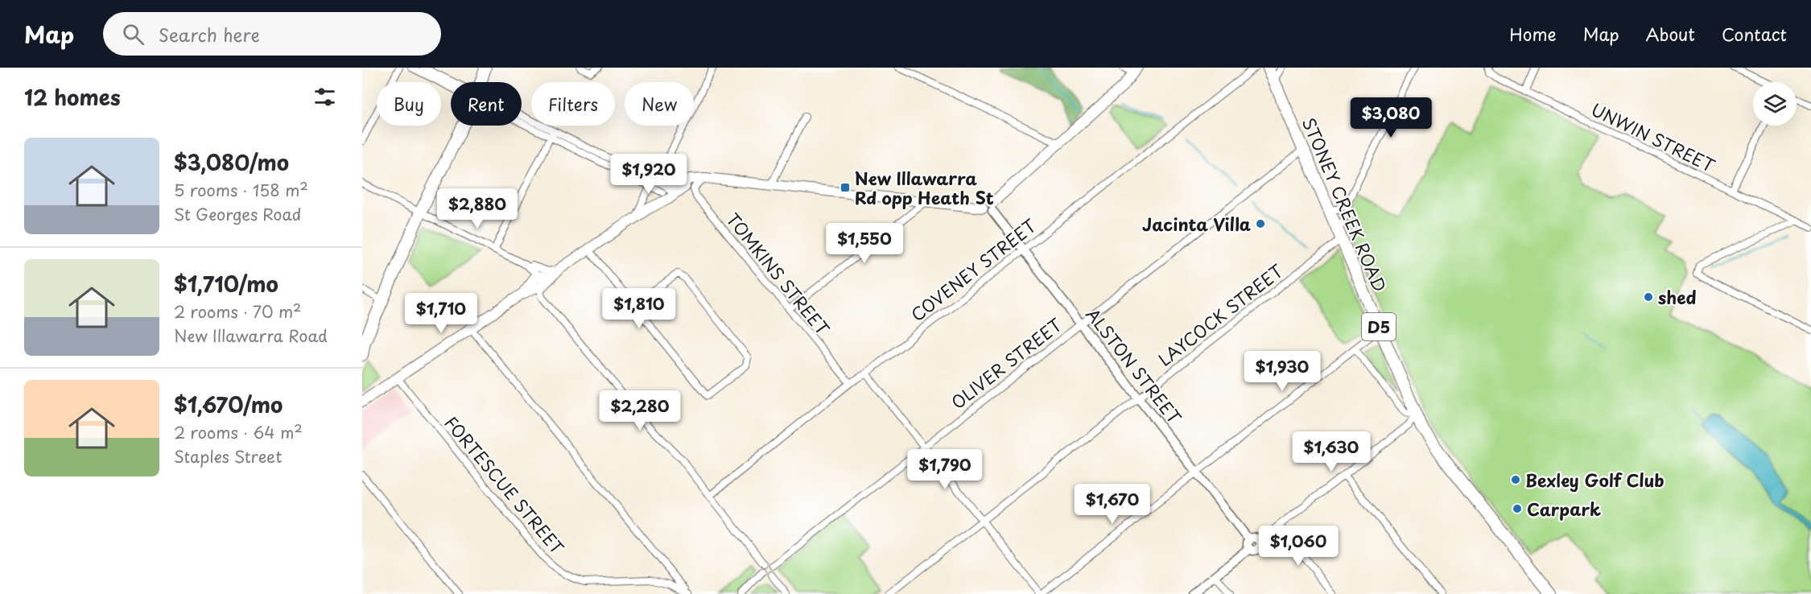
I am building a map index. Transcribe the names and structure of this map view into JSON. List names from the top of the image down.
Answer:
{
  "streets": {
    "main road": ["STONEY CREEK ROAD", "D5"],
    "street": [
      "UNWIN STREET",
      "COVENEY STREET",
      "TOMKINS STREET",
      "LAYCOCK STREET",
      "OLIVER STREET",
      "ALSTON STREET",
      "FORTESCUE STREET"
    ]
  },
  "crossings": [
    ["STONEY CREEK ROAD", "LAYCOCK STREET"],
    ["STONEY CREEK ROAD", "OLIVER STREET"],
    ["COVENEY STREET", "TOMKINS STREET"],
    ["COVENEY STREET", "ALSTON STREET"],
    ["LAYCOCK STREET", "ALSTON STREET"],
    ["OLIVER STREET", "ALSTON STREET"]
  ],
  "places": {
    "transit": ["New Illawarra Rd opp Heath St"],
    "other": [
      "Jacinta Villa",
      "shed",
      "Bexley Golf Club",
      "Carpark"
    ]
  },
  "page": {
    "header": "Map",
    "search": "Search here",
    "nav": [
      "Home",
      "Map",
      "About",
      "Contact"
    ],
    "heading": "12 homes",
    "chip": [
      "Buy",
      "Rent",
      "Filters",
      "New"
    ],
    "price": [
      "$3,080",
      "$1,920",
      "$2,880",
      "$1,550",
      "$1,810",
      "$1,710",
      "$1,930",
      "$2,280",
      "$1,630",
      "$1,790",
      "$1,670",
      "$1,060"
    ],
    "list": [
      {
        "name": "$3,080/mo",
        "note": "5 rooms · 158 m² · St Georges Road"
      },
      {
        "name": "$1,710/mo",
        "note": "2 rooms · 70 m² · New Illawarra Road"
      },
      {
        "name": "$1,670/mo",
        "note": "2 rooms · 64 m² · Staples Street"
      }
    ]
  }
}
